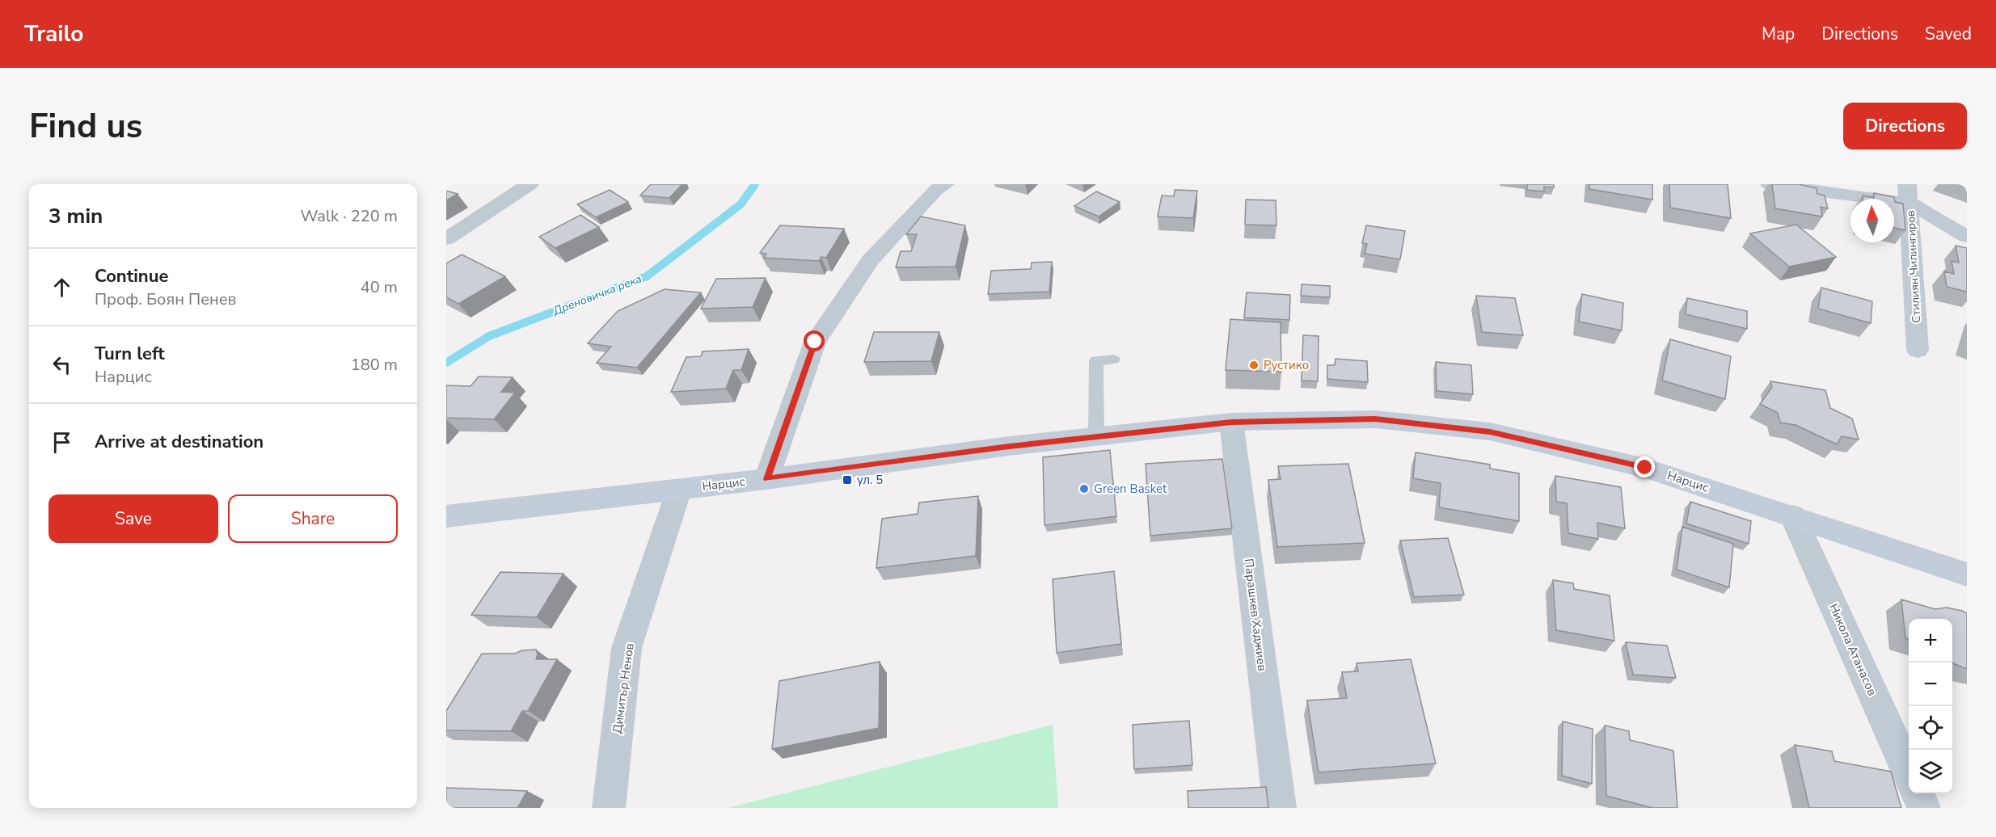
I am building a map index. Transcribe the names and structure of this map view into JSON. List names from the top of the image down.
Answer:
{
  "streets": {
    "main road": ["Нарцис"],
    "street": [
      "Стилиян Чилингиров",
      "Парашкев Хаджиев",
      "Никола Атанасов",
      "Димитър Ненов"
    ]
  },
  "crossings": [
    ["Нарцис", "Парашкев Хаджиев"],
    ["Нарцис", "Никола Атанасов"],
    ["Нарцис", "Димитър Ненов"]
  ],
  "water": ["Дреновичка река"],
  "places": {
    "other": ["Рустико", "Green Basket"],
    "transit": ["ул. 5"]
  },
  "north": "top",
  "page": {
    "header": "Trailo",
    "nav": ["Map", "Directions", "Saved"],
    "buttons": [
      "Directions",
      ["Save", "Share"]
    ],
    "title": "Find us",
    "heading": ["3 min", "Walk · 220 m"],
    "list": [
      ["Continue", "Проф. Боян Пенев", "40 m"],
      ["Turn left", "Нарцис", "180 m"],
      "Arrive at destination"
    ],
    "map_buttons": ["+", "−"]
  }
}
